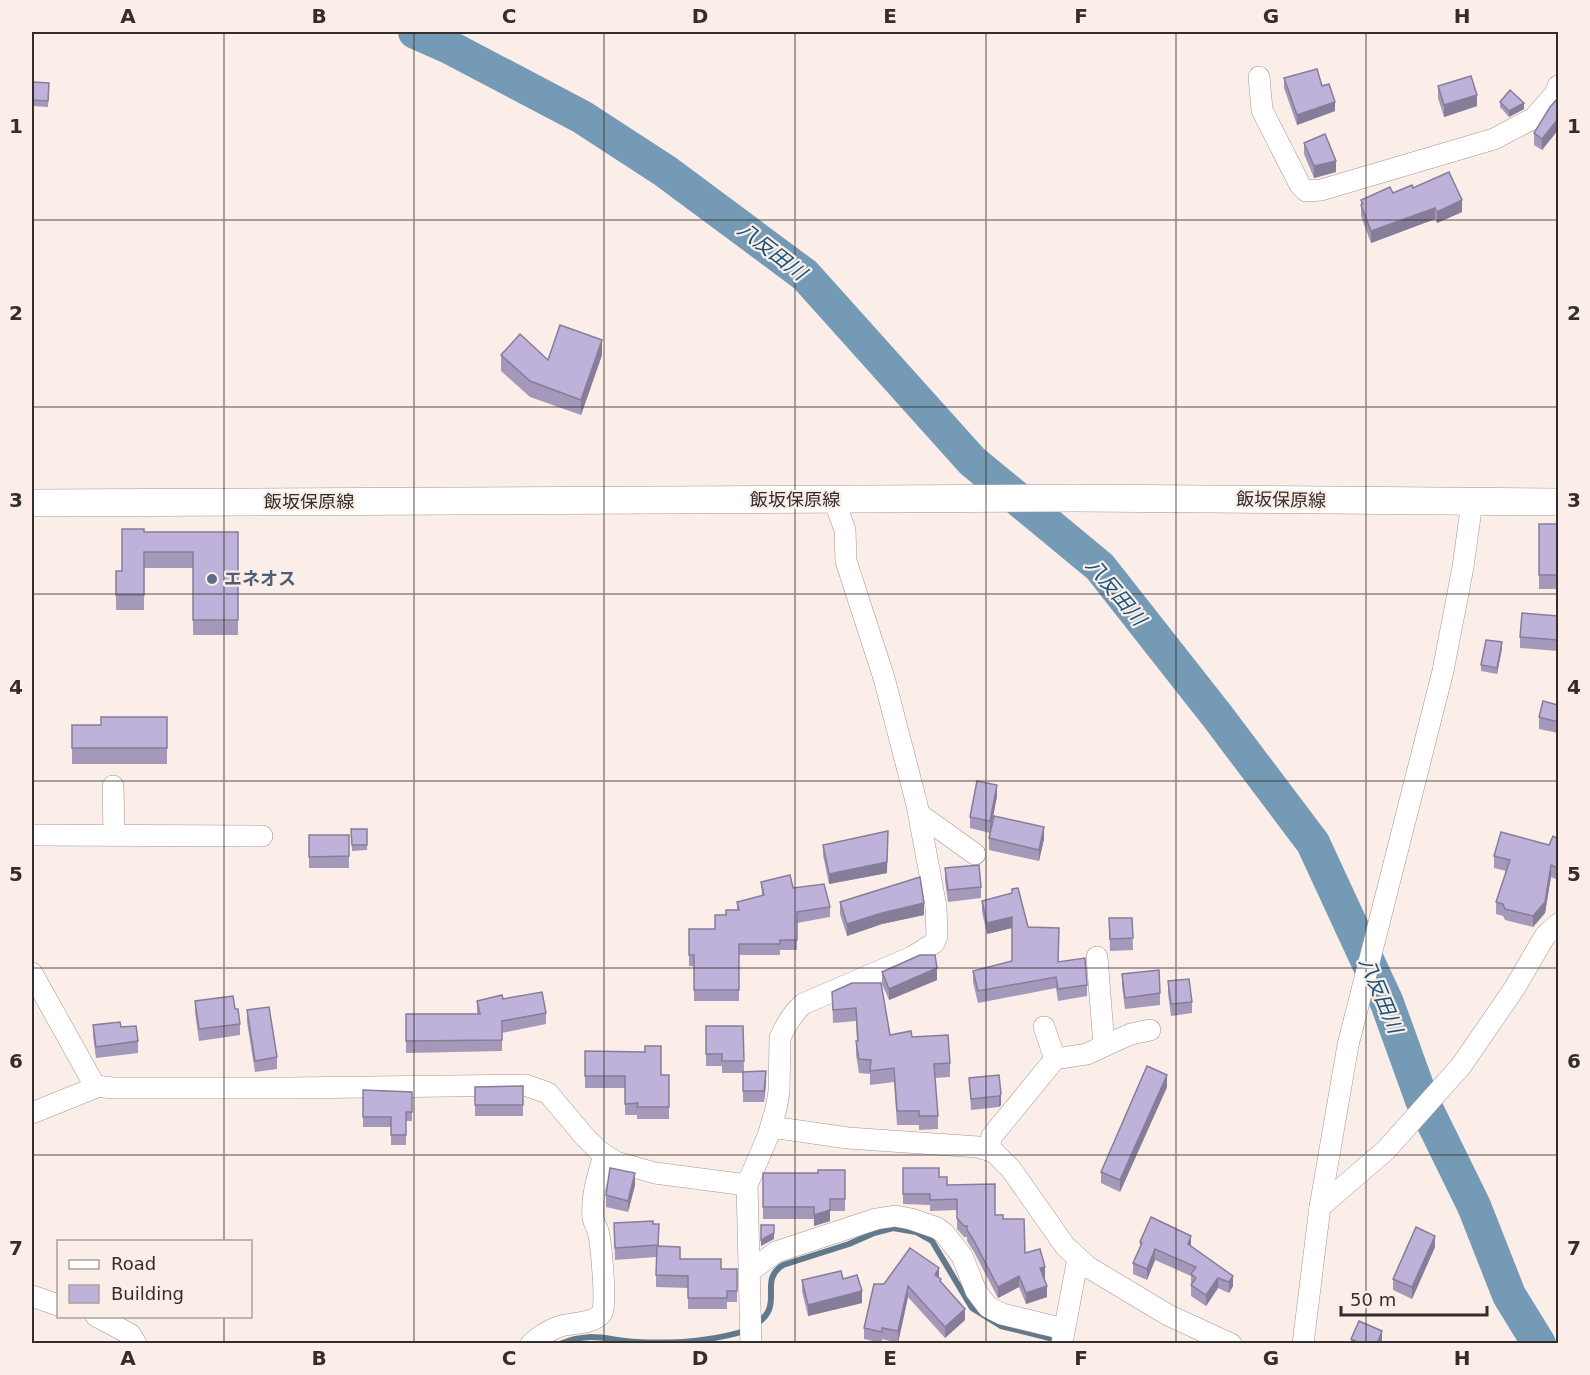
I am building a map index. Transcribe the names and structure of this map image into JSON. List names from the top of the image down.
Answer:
{
  "streets": {
    "main road": ["飯坂保原線"]
  },
  "water": ["八反田川"],
  "places": ["エネオス"],
  "legend": ["Road", "Building"],
  "scale_bar": "50 m",
  "grid": {
    "columns": [
      "A",
      "B",
      "C",
      "D",
      "E",
      "F",
      "G",
      "H"
    ],
    "rows": [
      "1",
      "2",
      "3",
      "4",
      "5",
      "6",
      "7"
    ]
  }
}
